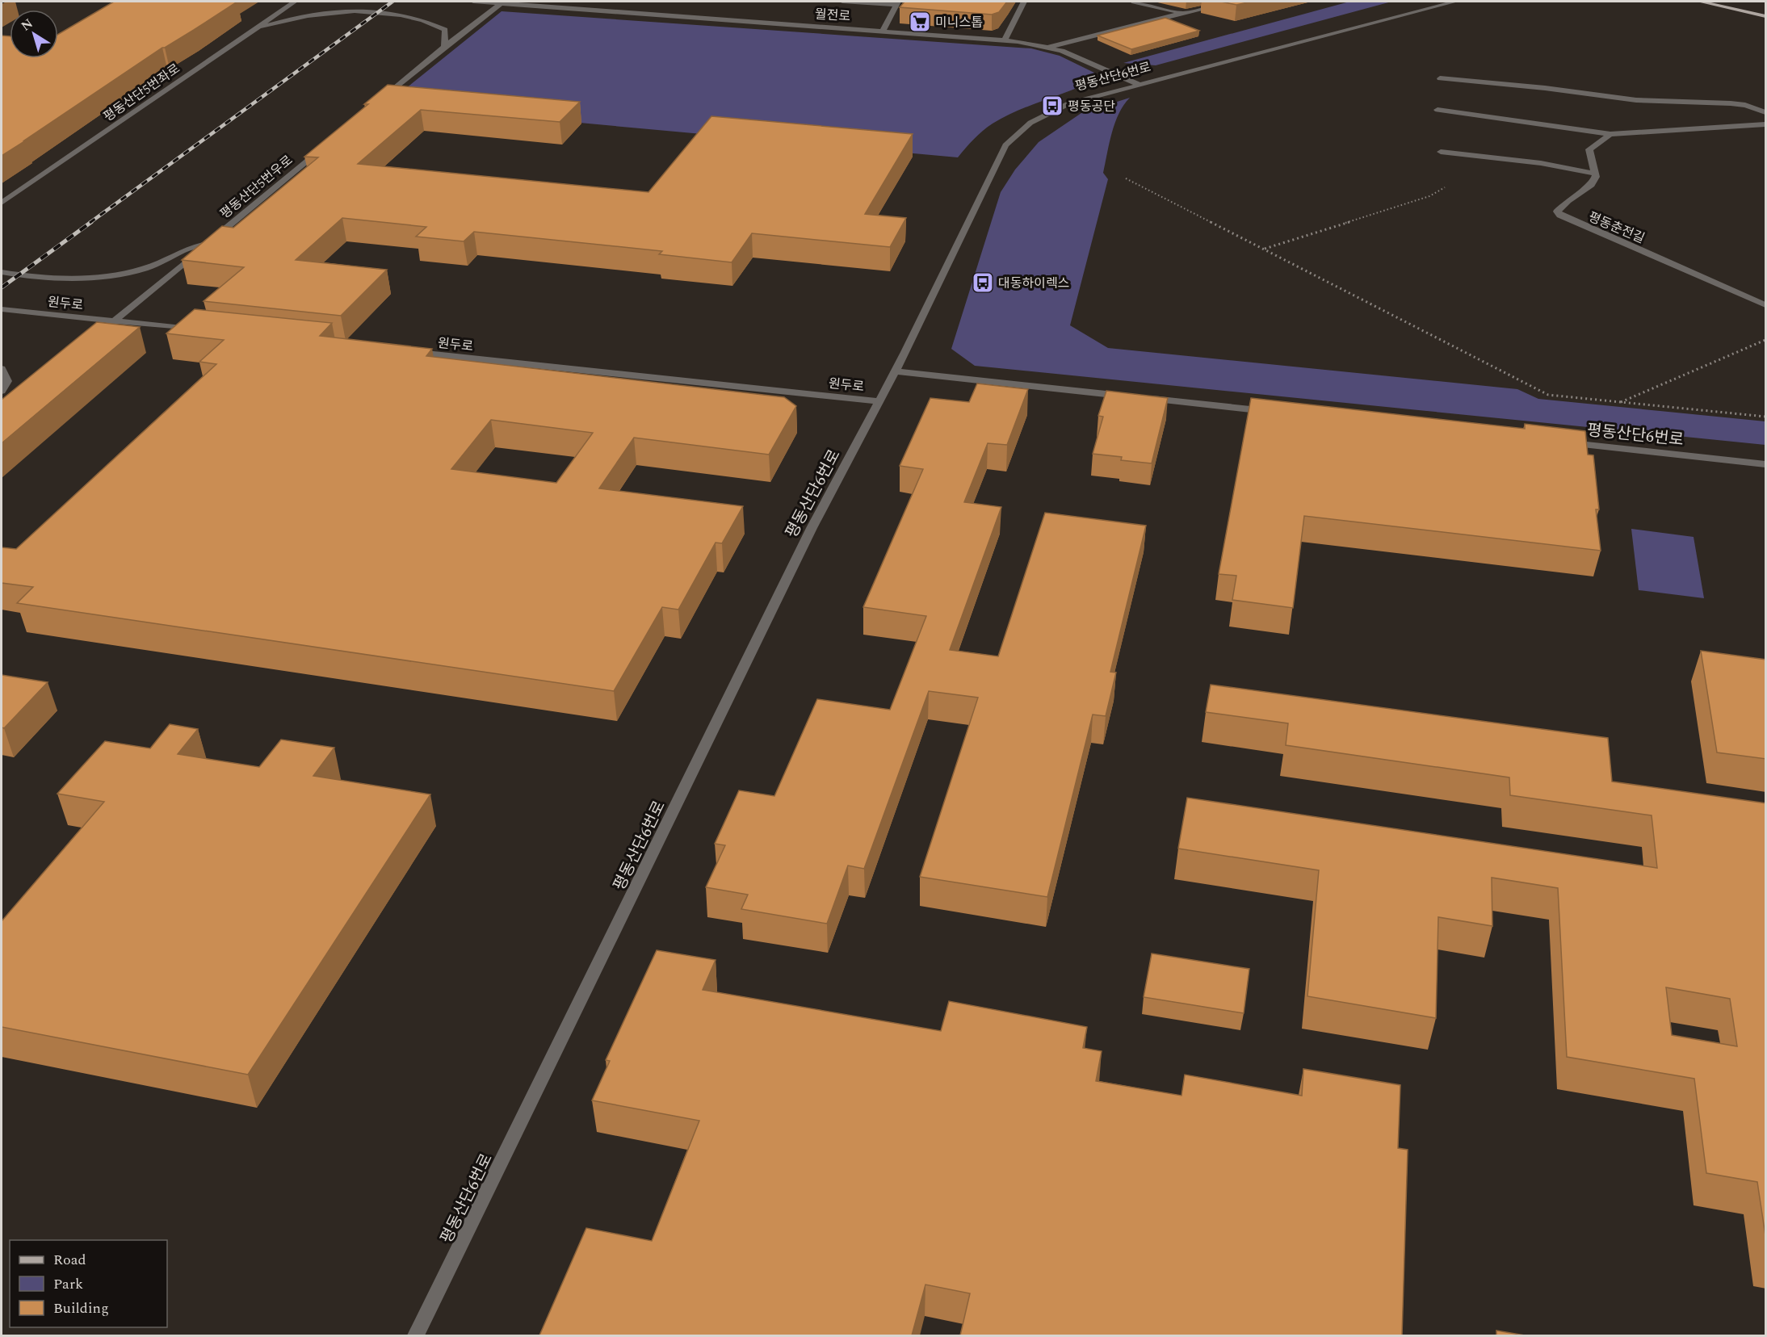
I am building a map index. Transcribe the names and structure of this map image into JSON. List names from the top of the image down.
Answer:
{
  "streets": {
    "street": [
      "월전로",
      "평동산단6번로",
      "평동산단5번좌로",
      "평동산단5번우로",
      "평동춘전길",
      "원두로"
    ]
  },
  "crossings": [
    ["월전로", "평동산단6번로"],
    ["평동산단6번로", "원두로"],
    ["평동산단5번우로", "원두로"]
  ],
  "places": {
    "supermarket": ["미니스톱"],
    "bus stop": ["평동공단", "대동하이렉스"]
  },
  "legend": ["Road", "Park", "Building"],
  "north": "top left"
}
